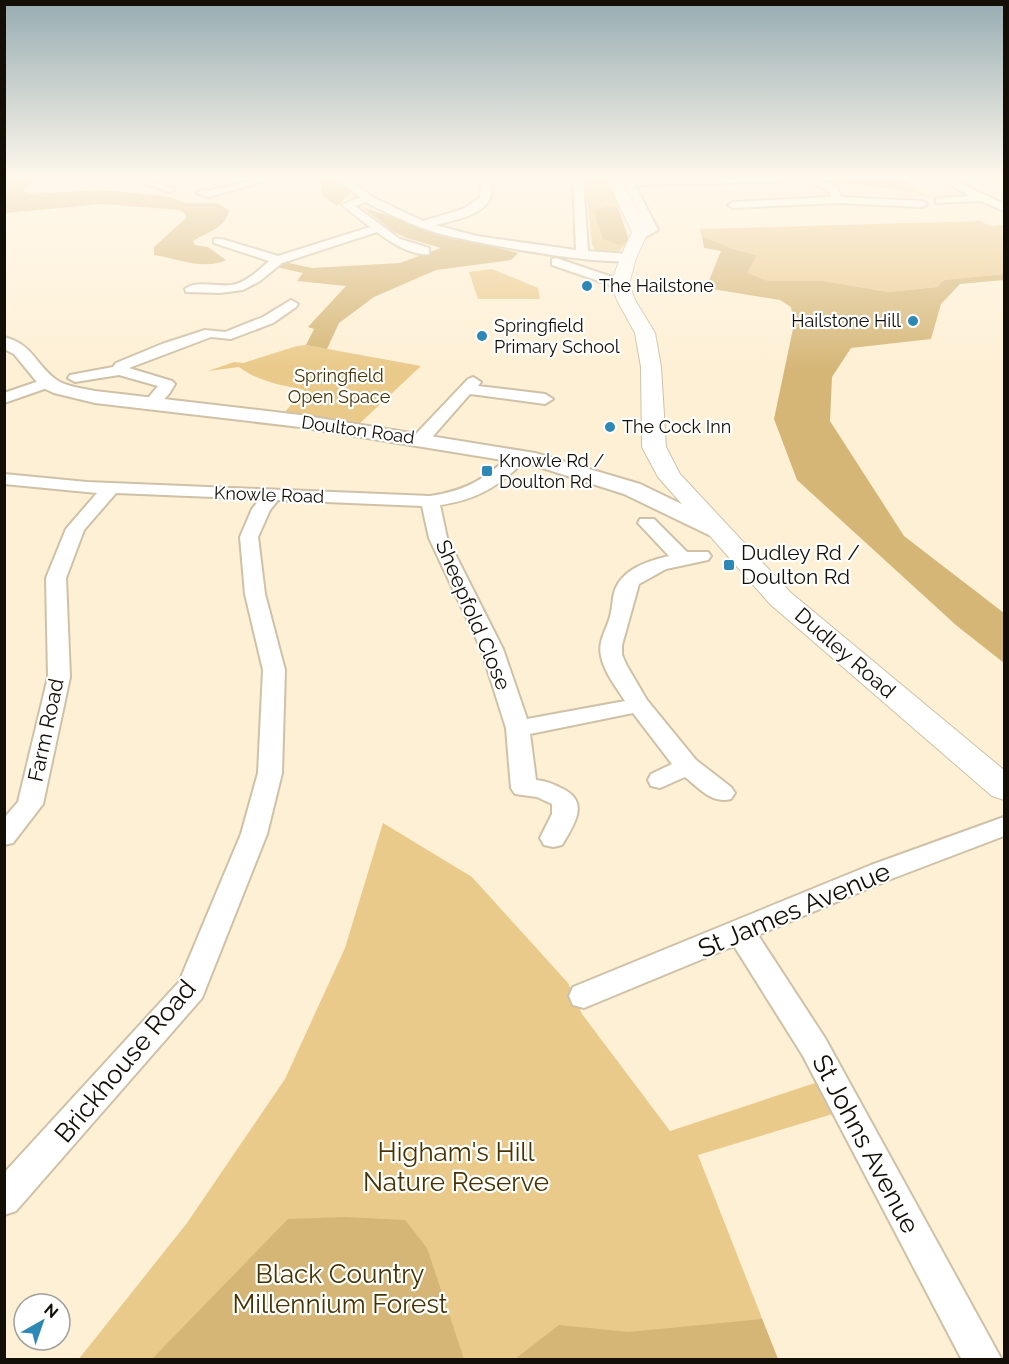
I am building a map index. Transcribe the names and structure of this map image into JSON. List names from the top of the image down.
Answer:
{
  "streets": {
    "main road": ["Dudley Road"],
    "street": [
      "Doulton Road",
      "Knowle Road",
      "Sheepfold Close",
      "Farm Road",
      "St James Avenue",
      "Brickhouse Road",
      "St Johns Avenue"
    ]
  },
  "crossings": [
    ["Doulton Road", "Knowle Road"],
    ["Doulton Road", "Dudley Road"],
    ["Knowle Road", "Sheepfold Close"],
    ["Knowle Road", "Farm Road"],
    ["Knowle Road", "Brickhouse Road"],
    ["St James Avenue", "St Johns Avenue"]
  ],
  "parks": ["Springfield Open Space", "Higham's Hill Nature Reserve", "Black Country Millennium Forest"],
  "places": {
    "other": [
      "The Hailstone",
      "Hailstone Hill",
      "Springfield Primary School",
      "The Cock Inn"
    ],
    "transit": ["Knowle Rd / Doulton Rd", "Dudley Rd / Doulton Rd"]
  },
  "north": "top right"
}
